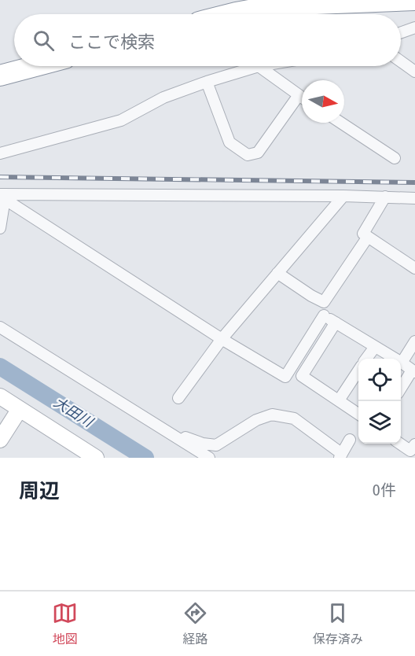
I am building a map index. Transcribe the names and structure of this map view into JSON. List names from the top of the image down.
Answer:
{
  "water": ["大田川"],
  "north": "right",
  "page": {
    "search": "ここで検索",
    "heading": ["周辺", "0件"],
    "nav": ["地図", "経路", "保存済み"]
  }
}
